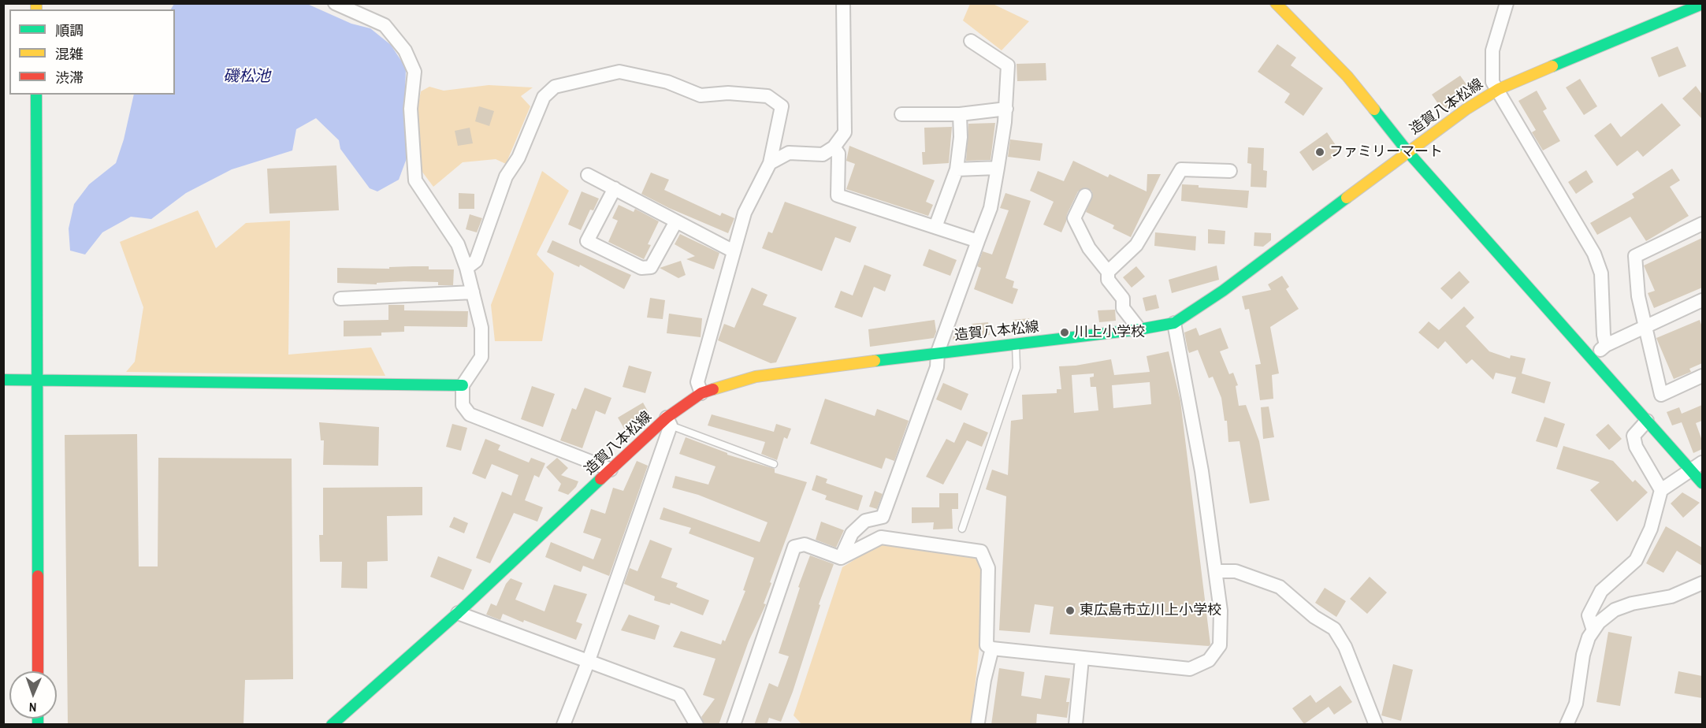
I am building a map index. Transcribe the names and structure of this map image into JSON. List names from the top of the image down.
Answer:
{
  "streets": {
    "street": ["造賀八本松線"]
  },
  "water": ["磯松池"],
  "places": ["ファミリーマート", "川上小学校", "東広島市立川上小学校"],
  "legend": ["順調", "混雑", "渋滞"],
  "north": "bottom"
}
